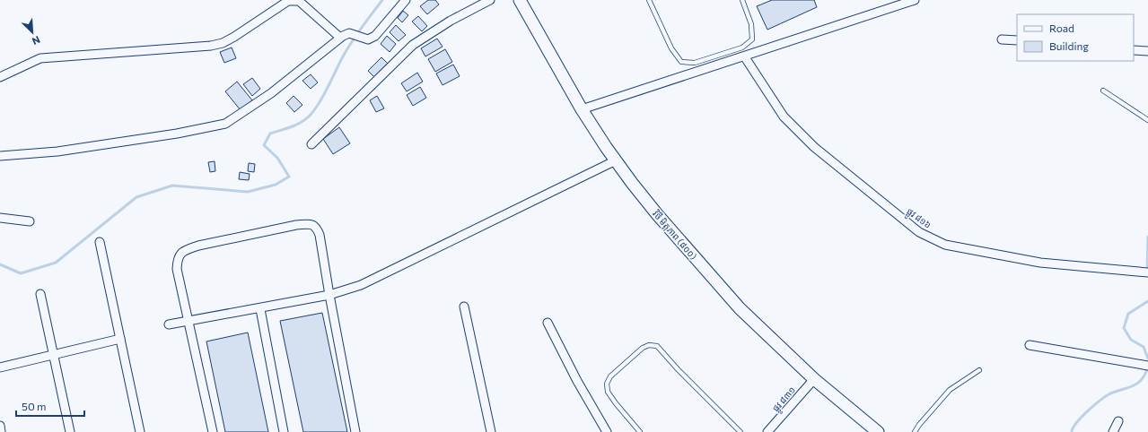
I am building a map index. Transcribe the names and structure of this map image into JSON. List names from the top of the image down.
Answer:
{
  "streets": {
    "main road": ["វិថី មិត្តភាព (៨០០)"],
    "street": ["ផ្លូវ ៨១៦", "ផ្លូវ ៨៣១"]
  },
  "crossings": [
    ["វិថី មិត្តភាព (៨០០)", "ផ្លូវ ៨៣១"]
  ],
  "legend": ["Road", "Building"],
  "scale_bar": "50 m",
  "north": "bottom right"
}
